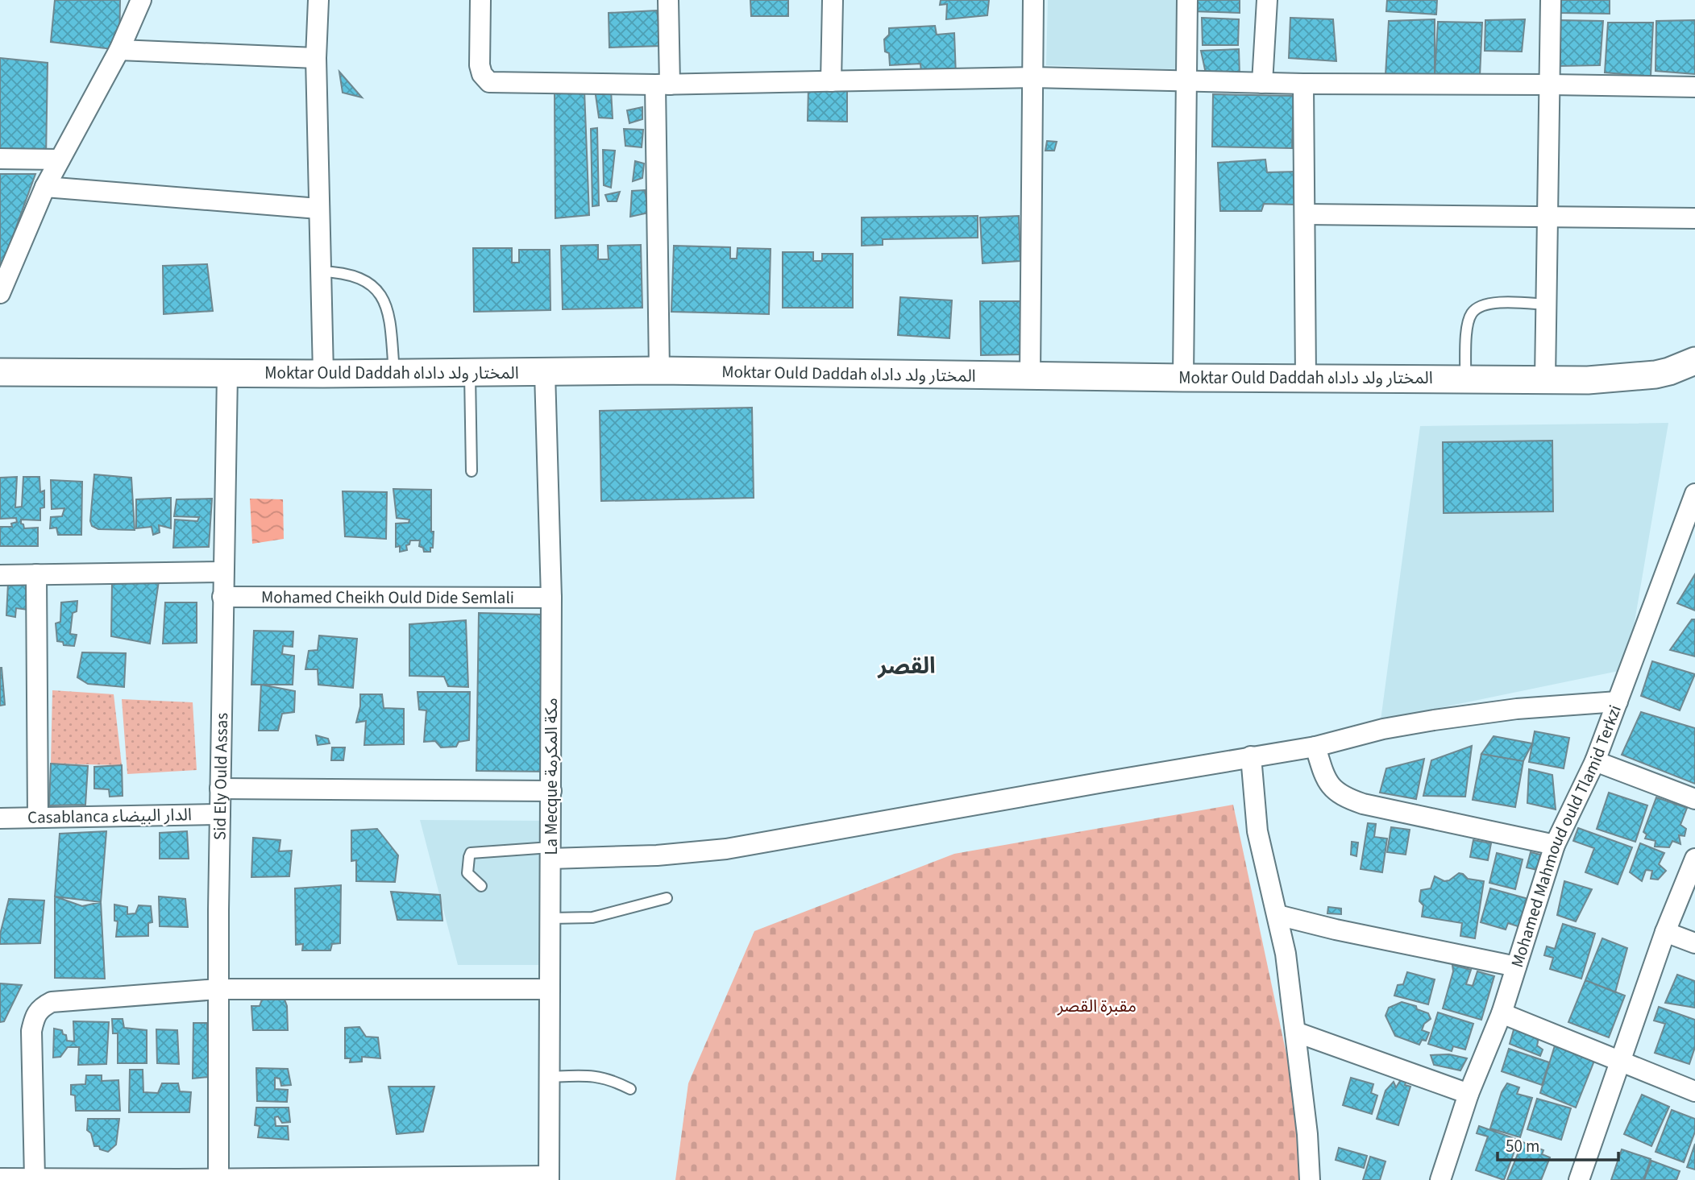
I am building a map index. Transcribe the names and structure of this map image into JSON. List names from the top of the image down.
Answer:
{
  "streets": {
    "main road": ["Moktar Ould Daddah المختار ولد داداه"],
    "street": [
      "Mohamed Cheikh Ould Dide Semlali",
      "Sid Ely Ould Assas",
      "La Mecque مكة المكرمة",
      "Casablanca الدار البيضاء",
      "Mohamed Mahmoud ould Tlamid Terkzi"
    ]
  },
  "crossings": [
    ["Moktar Ould Daddah المختار ولد داداه", "Sid Ely Ould Assas"],
    ["Moktar Ould Daddah المختار ولد داداه", "La Mecque مكة المكرمة"],
    ["Mohamed Cheikh Ould Dide Semlali", "Sid Ely Ould Assas"],
    ["Mohamed Cheikh Ould Dide Semlali", "La Mecque مكة المكرمة"],
    ["Sid Ely Ould Assas", "Casablanca الدار البيضاء"]
  ],
  "districts": ["القصر"],
  "parks": ["مقبرة القصر"],
  "scale_bar": "50 m"
}
